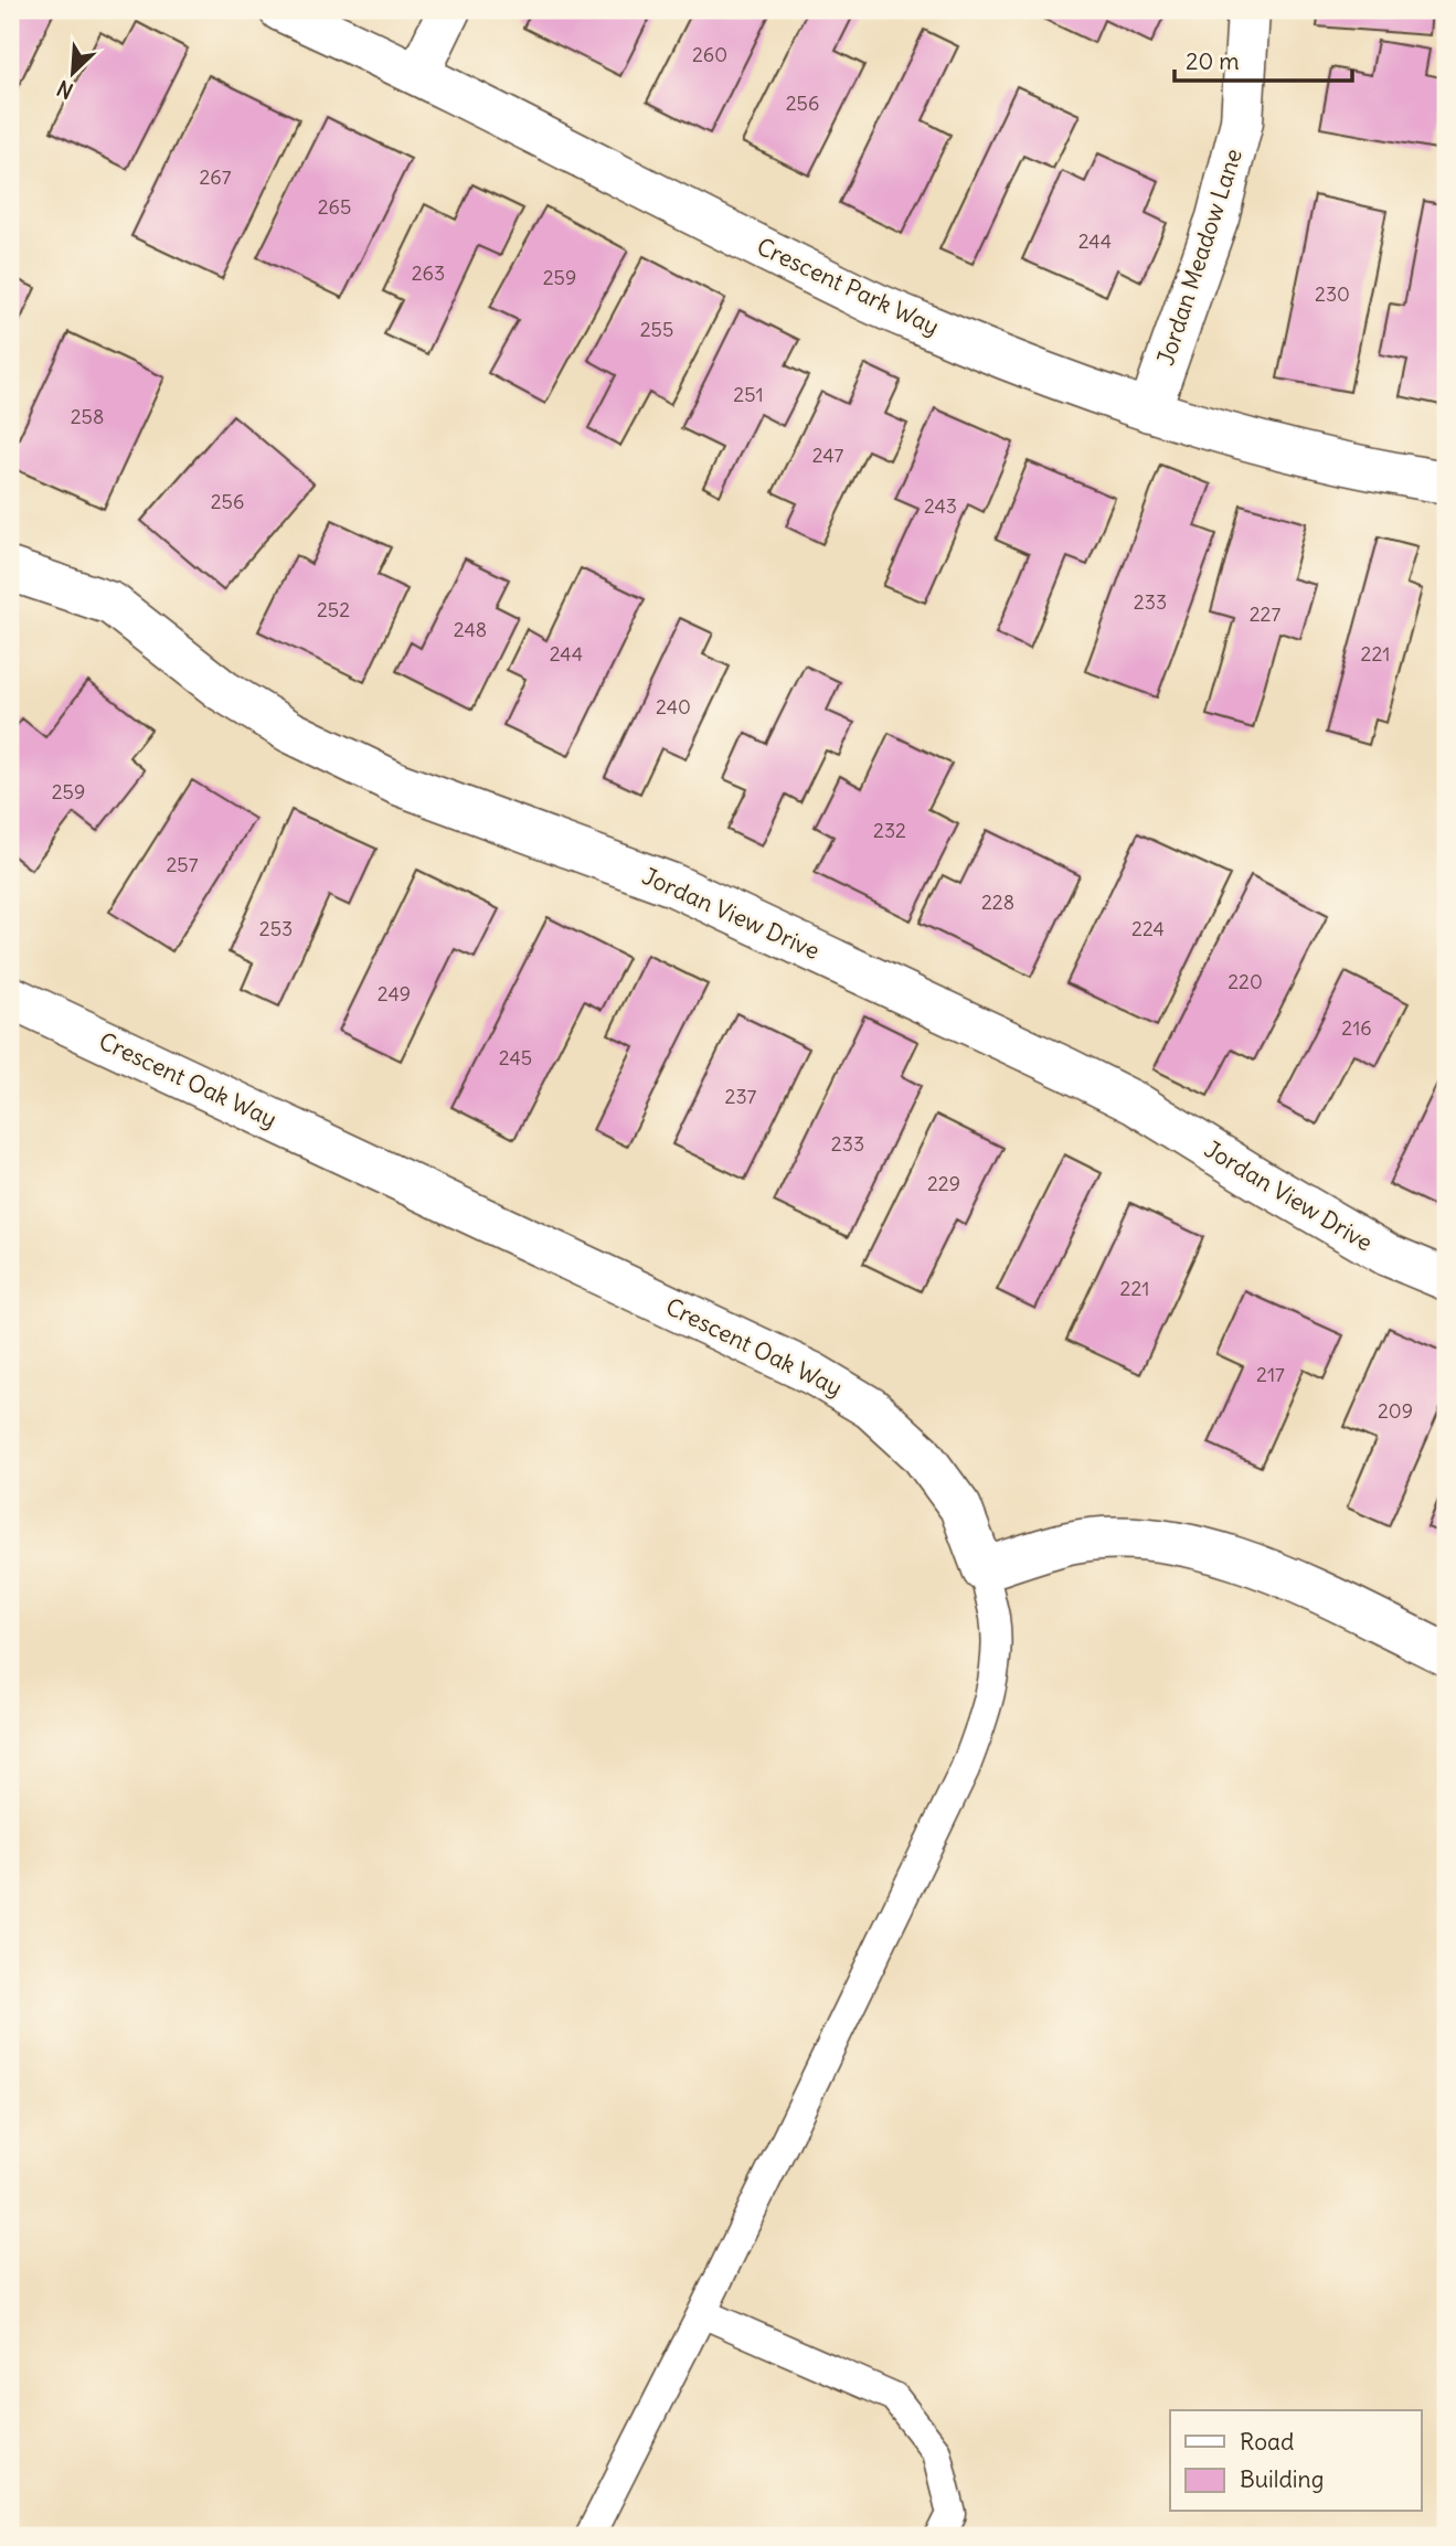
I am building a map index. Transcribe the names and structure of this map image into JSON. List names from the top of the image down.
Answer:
{
  "streets": {
    "street": [
      "Jordan Meadow Lane",
      "Crescent Park Way",
      "Jordan View Drive",
      "Crescent Oak Way"
    ]
  },
  "crossings": [
    ["Jordan Meadow Lane", "Crescent Park Way"]
  ],
  "house_numbers": [
    "260",
    "256",
    "267",
    "265",
    "244",
    "263",
    "259",
    "230",
    "255",
    "251",
    "258",
    "247",
    "256",
    "243",
    "233",
    "252",
    "227",
    "248",
    "244",
    "221",
    "240",
    "259",
    "232",
    "257",
    "228",
    "253",
    "224",
    "220",
    "249",
    "216",
    "245",
    "237",
    "233",
    "229",
    "221",
    "217",
    "209"
  ],
  "legend": ["Road", "Building"],
  "scale_bar": "20 m",
  "north": "bottom left"
}
